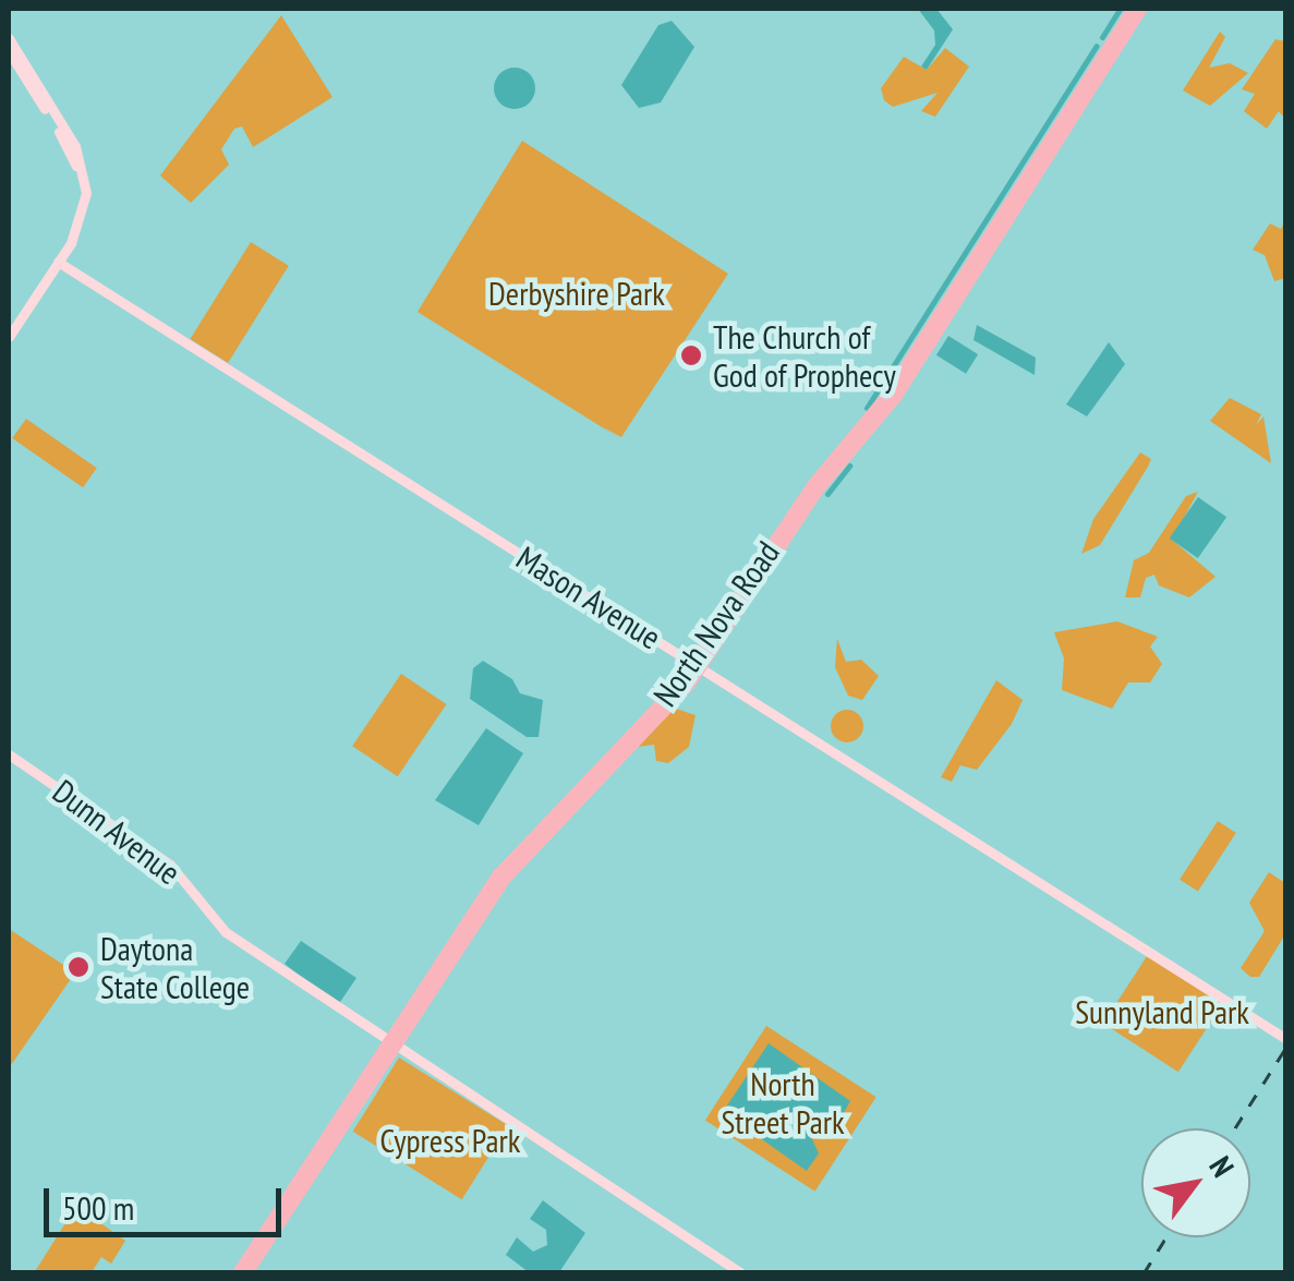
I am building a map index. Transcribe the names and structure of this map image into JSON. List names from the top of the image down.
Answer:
{
  "streets": {
    "main road": ["Mason Avenue", "North Nova Road", "Dunn Avenue"]
  },
  "crossings": [
    ["Mason Avenue", "North Nova Road"],
    ["North Nova Road", "Dunn Avenue"]
  ],
  "parks": [
    "Derbyshire Park",
    "Sunnyland Park",
    "North Street Park",
    "Cypress Park"
  ],
  "places": ["The Church of God of Prophecy", "Daytona State College"],
  "scale_bar": "500 m",
  "north": "top right"
}
